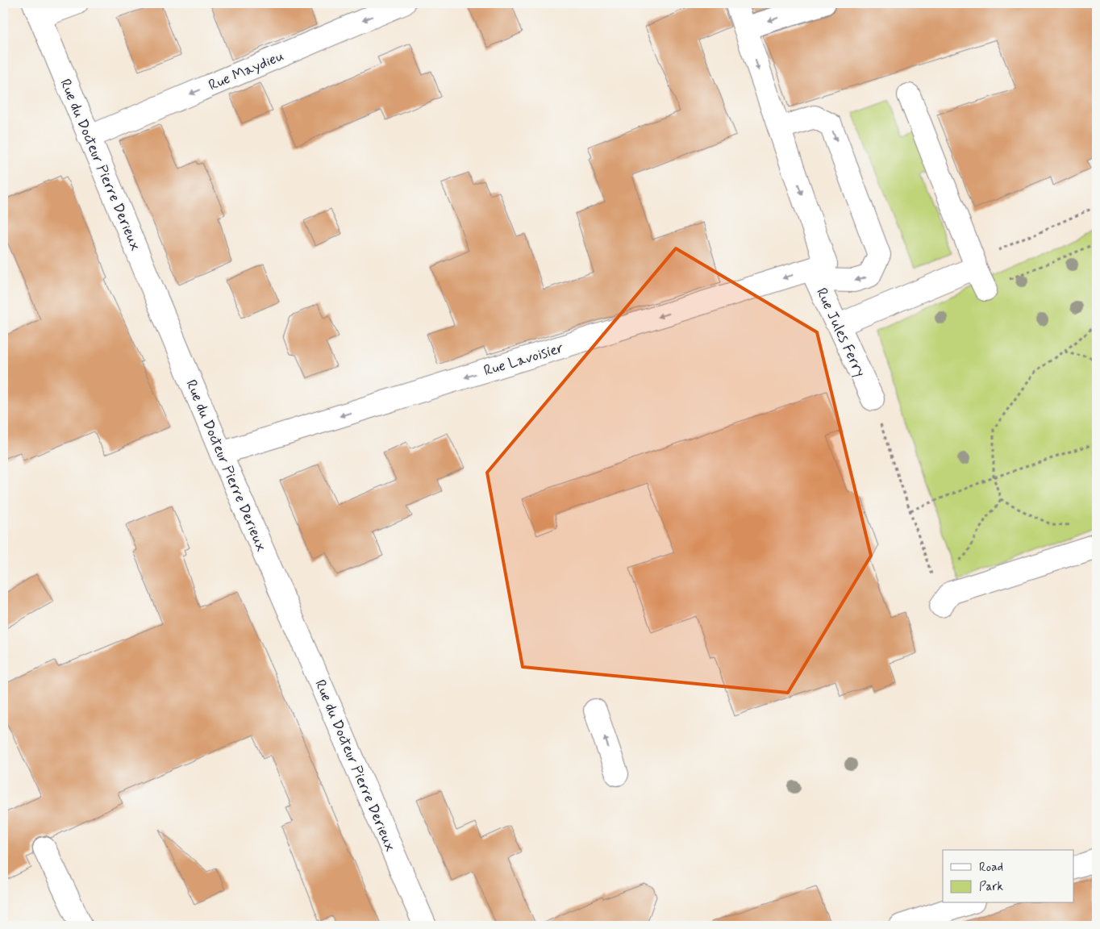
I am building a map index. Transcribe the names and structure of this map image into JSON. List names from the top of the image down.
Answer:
{
  "streets": {
    "street": [
      "Rue Maydieu",
      "Rue du Docteur Pierre Derieux",
      "Rue Jules Ferry",
      "Rue Lavoisier"
    ]
  },
  "crossings": [
    ["Rue Maydieu", "Rue du Docteur Pierre Derieux"],
    ["Rue du Docteur Pierre Derieux", "Rue Lavoisier"],
    ["Rue Jules Ferry", "Rue Lavoisier"]
  ],
  "one_way": ["Rue Maydieu"],
  "legend": ["Road", "Park"]
}
